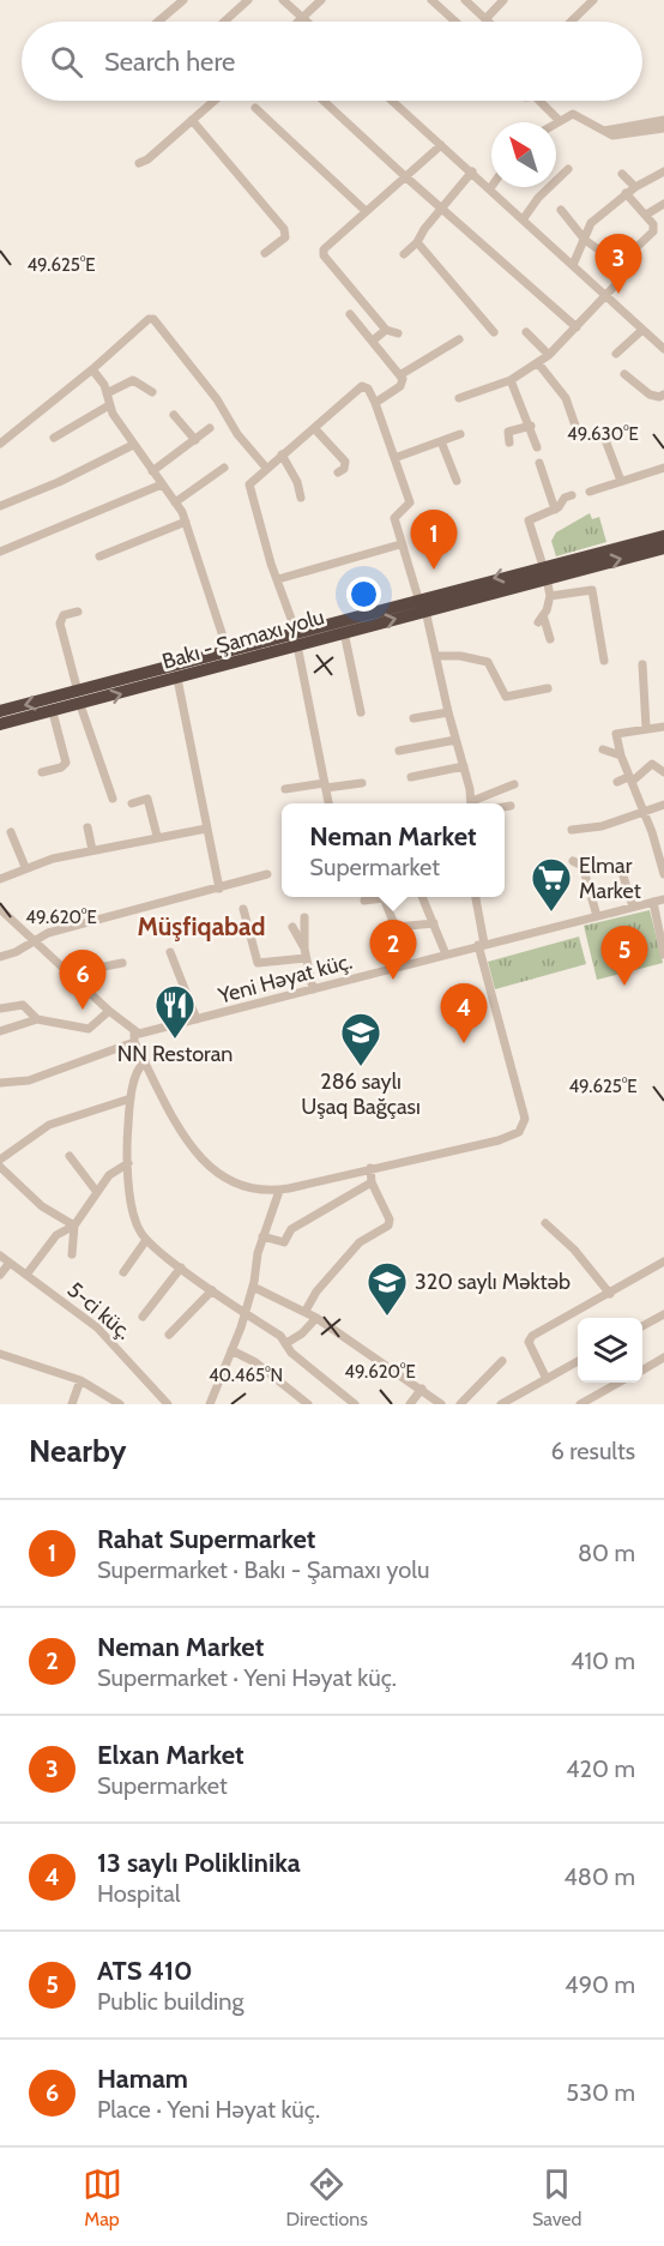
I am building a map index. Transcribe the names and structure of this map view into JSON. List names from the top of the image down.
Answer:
{
  "streets": {
    "highway": ["Bakı - Şamaxı yolu"],
    "street": ["Yeni Həyat küç.", "5-ci küç."]
  },
  "districts": ["Müşfiqabad"],
  "places": {
    "supermarket": ["Elmar Market"],
    "restaurant": ["NN Restoran"],
    "school or university": ["286 saylı Uşaq Bağçası", "320 saylı Məktəb"]
  },
  "north": "top left",
  "page": {
    "search": "Search here",
    "pins": [
      "3",
      "1",
      "2",
      "5",
      "6",
      "4"
    ],
    "popup": ["Neman Market", "Supermarket"],
    "heading": ["Nearby", "6 results"],
    "list": [
      {
        "mark": "1",
        "name": "Rahat Supermarket",
        "note": "Supermarket · Bakı - Şamaxı yolu",
        "value": "80 m"
      },
      {
        "mark": "2",
        "name": "Neman Market",
        "note": "Supermarket · Yeni Həyat küç.",
        "value": "410 m"
      },
      {
        "mark": "3",
        "name": "Elxan Market",
        "note": "Supermarket",
        "value": "420 m"
      },
      {
        "mark": "4",
        "name": "13 saylı Poliklinika",
        "note": "Hospital",
        "value": "480 m"
      },
      {
        "mark": "5",
        "name": "ATS 410",
        "note": "Public building",
        "value": "490 m"
      },
      {
        "mark": "6",
        "name": "Hamam",
        "note": "Place · Yeni Həyat küç.",
        "value": "530 m"
      }
    ],
    "nav": ["Map", "Directions", "Saved"]
  },
  "coordinates": [
    "49.625°E",
    "49.630°E",
    "49.620°E",
    "40.465°N"
  ]
}
